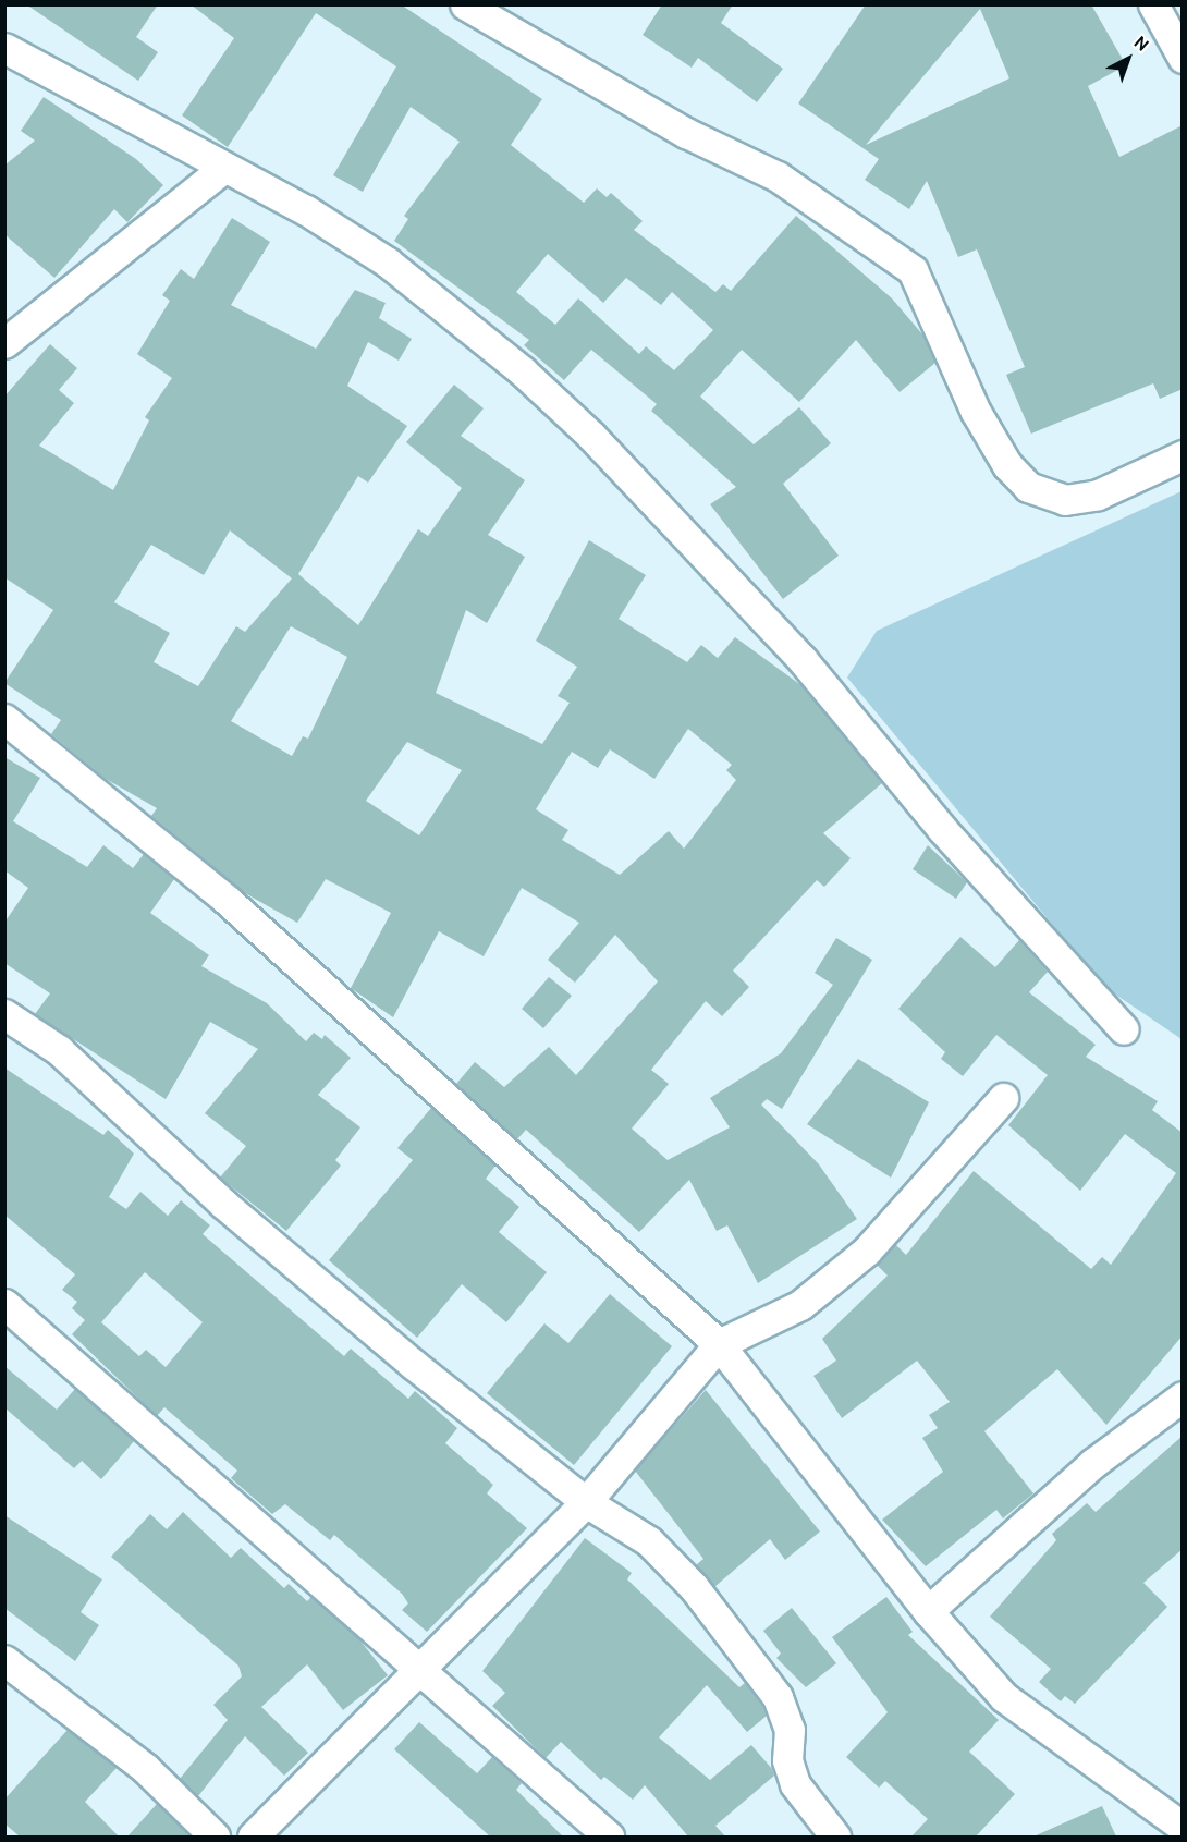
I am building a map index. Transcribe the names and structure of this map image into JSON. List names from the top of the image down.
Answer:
{
  "north": "top right"
}
